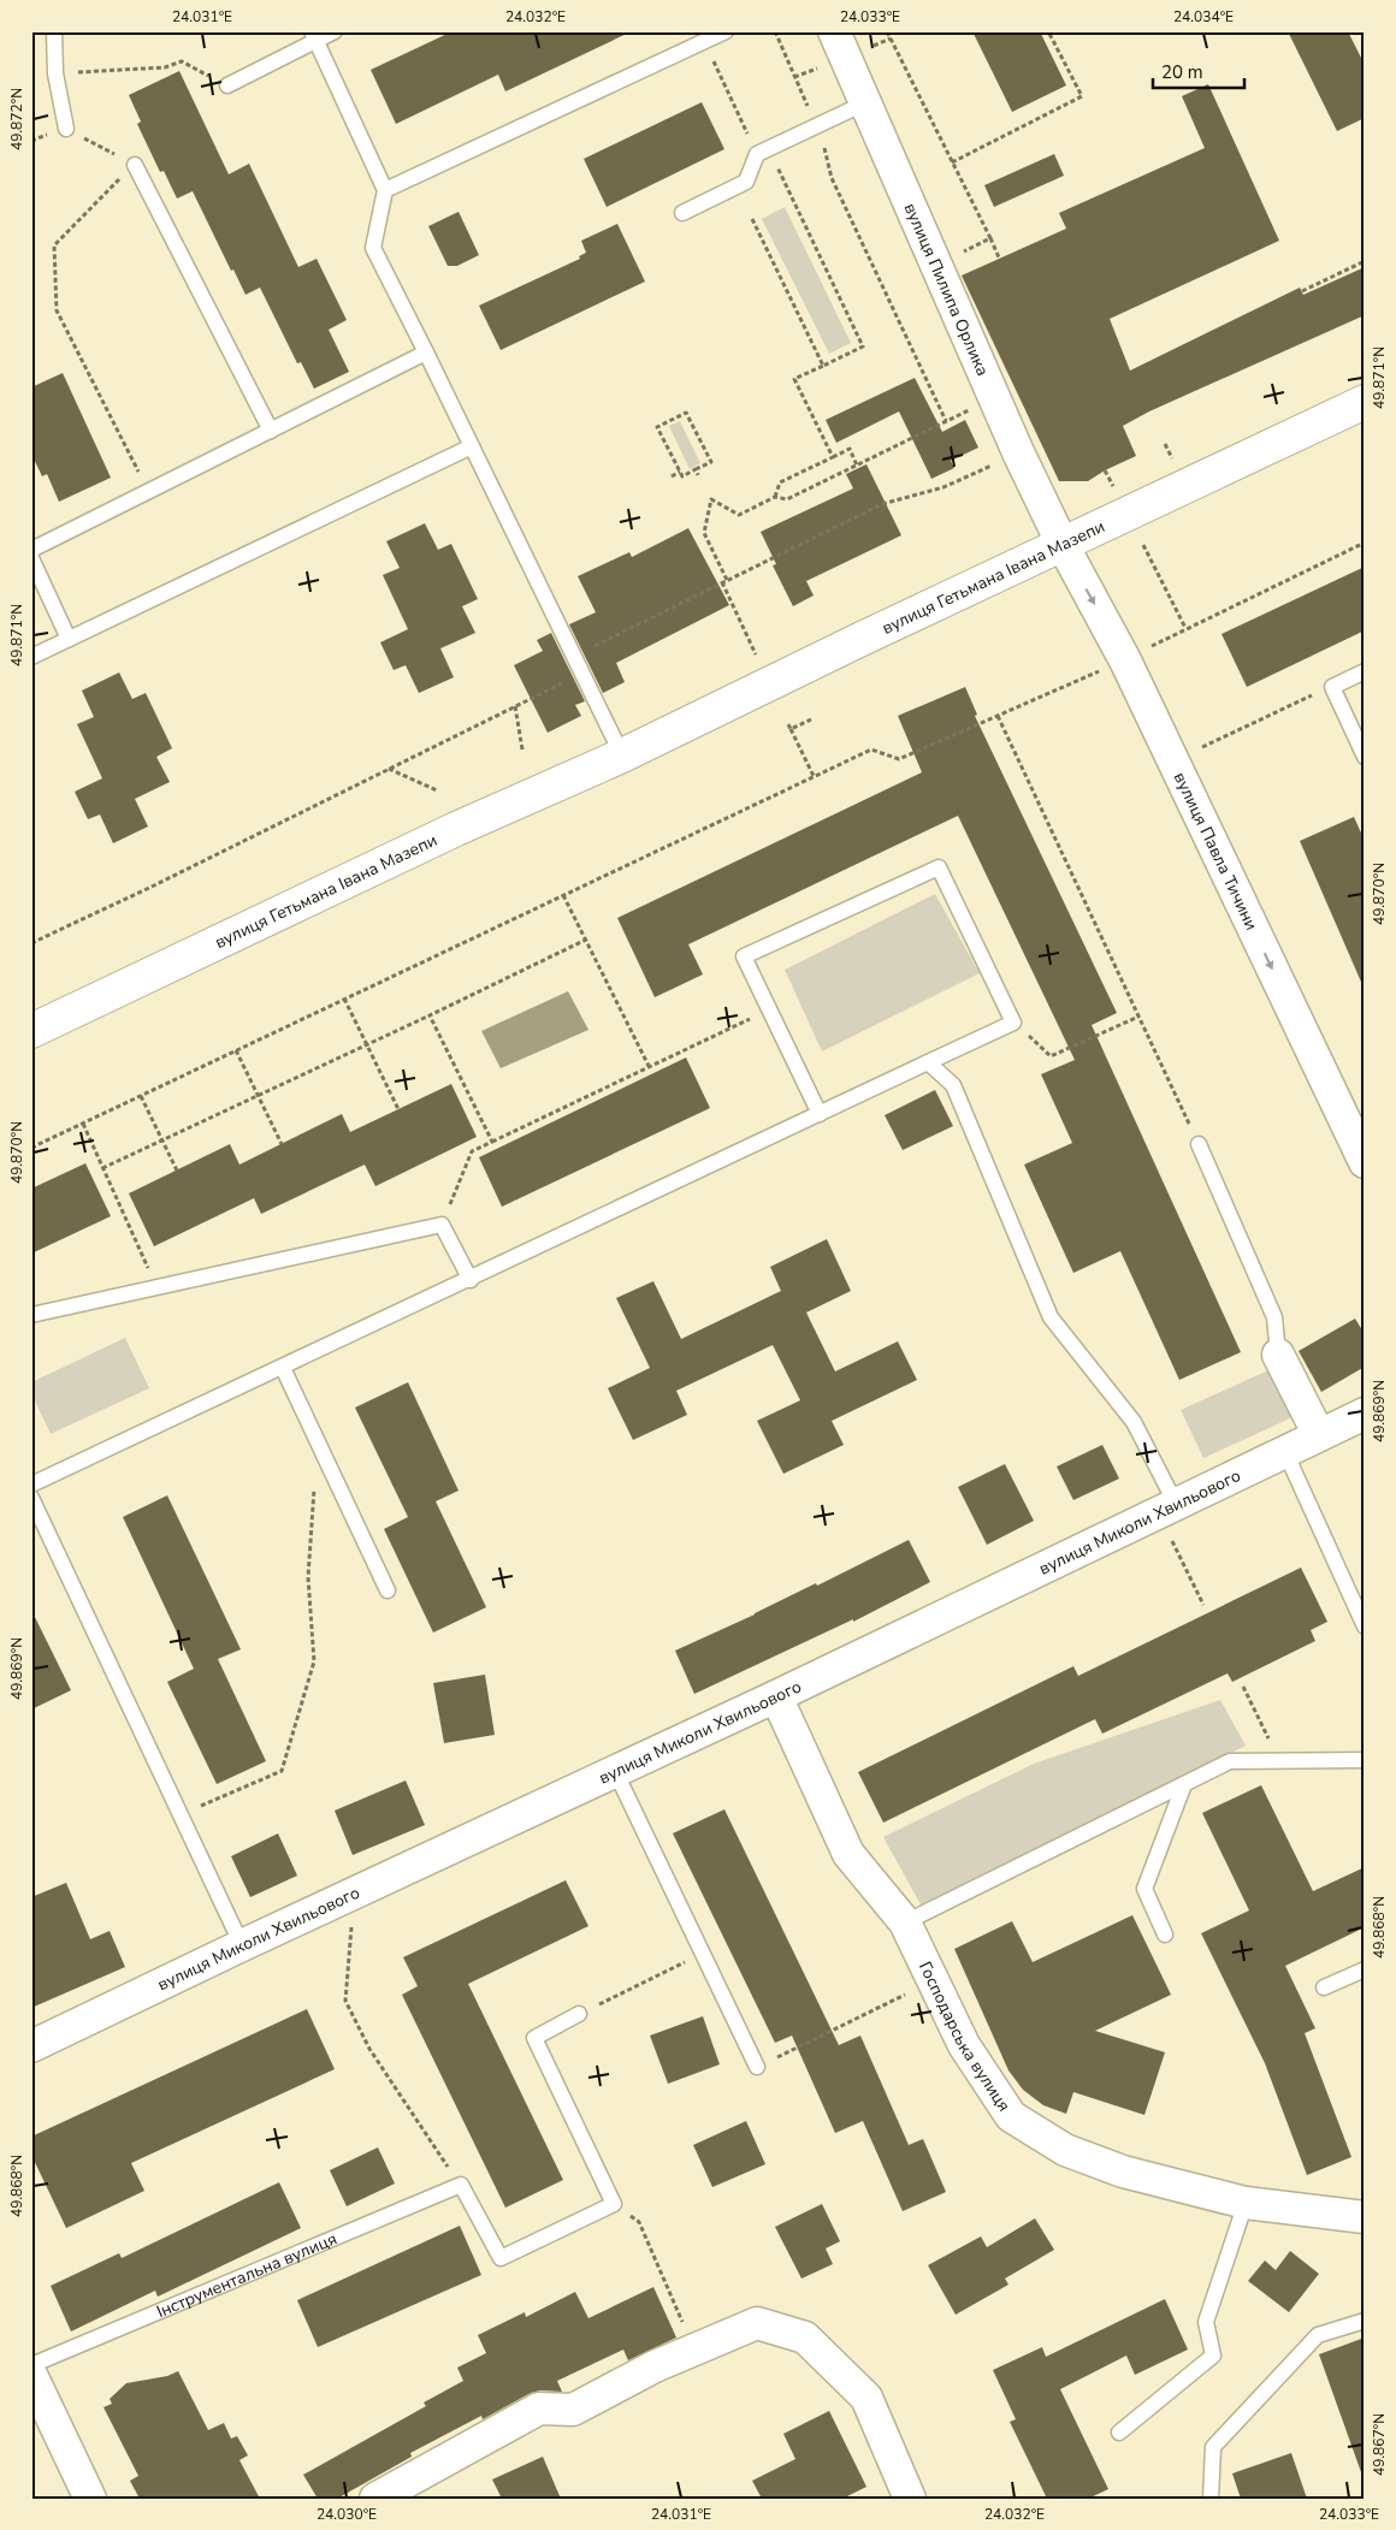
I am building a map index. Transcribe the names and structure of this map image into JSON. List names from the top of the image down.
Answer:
{
  "streets": {
    "main road": ["вулиця Гетьмана Івана Мазепи"],
    "street": [
      "вулиця Пилипа Орлика",
      "вулиця Павла Тичини",
      "вулиця Миколи Хвильового",
      "Господарська вулиця"
    ],
    "lane": ["Інструментальна вулиця"]
  },
  "crossings": [
    ["вулиця Пилипа Орлика", "вулиця Гетьмана Івана Мазепи"],
    ["вулиця Пилипа Орлика", "вулиця Павла Тичини"],
    ["вулиця Гетьмана Івана Мазепи", "вулиця Павла Тичини"],
    ["вулиця Миколи Хвильового", "Господарська вулиця"]
  ],
  "one_way": ["вулиця Павла Тичини"],
  "scale_bar": "20 m",
  "coordinates": [
    "24.031°E",
    "24.032°E",
    "24.033°E",
    "24.034°E",
    "49.872°N",
    "49.871°N",
    "49.870°N",
    "49.869°N",
    "49.868°N",
    "49.867°N",
    "24.030°E"
  ]
}
